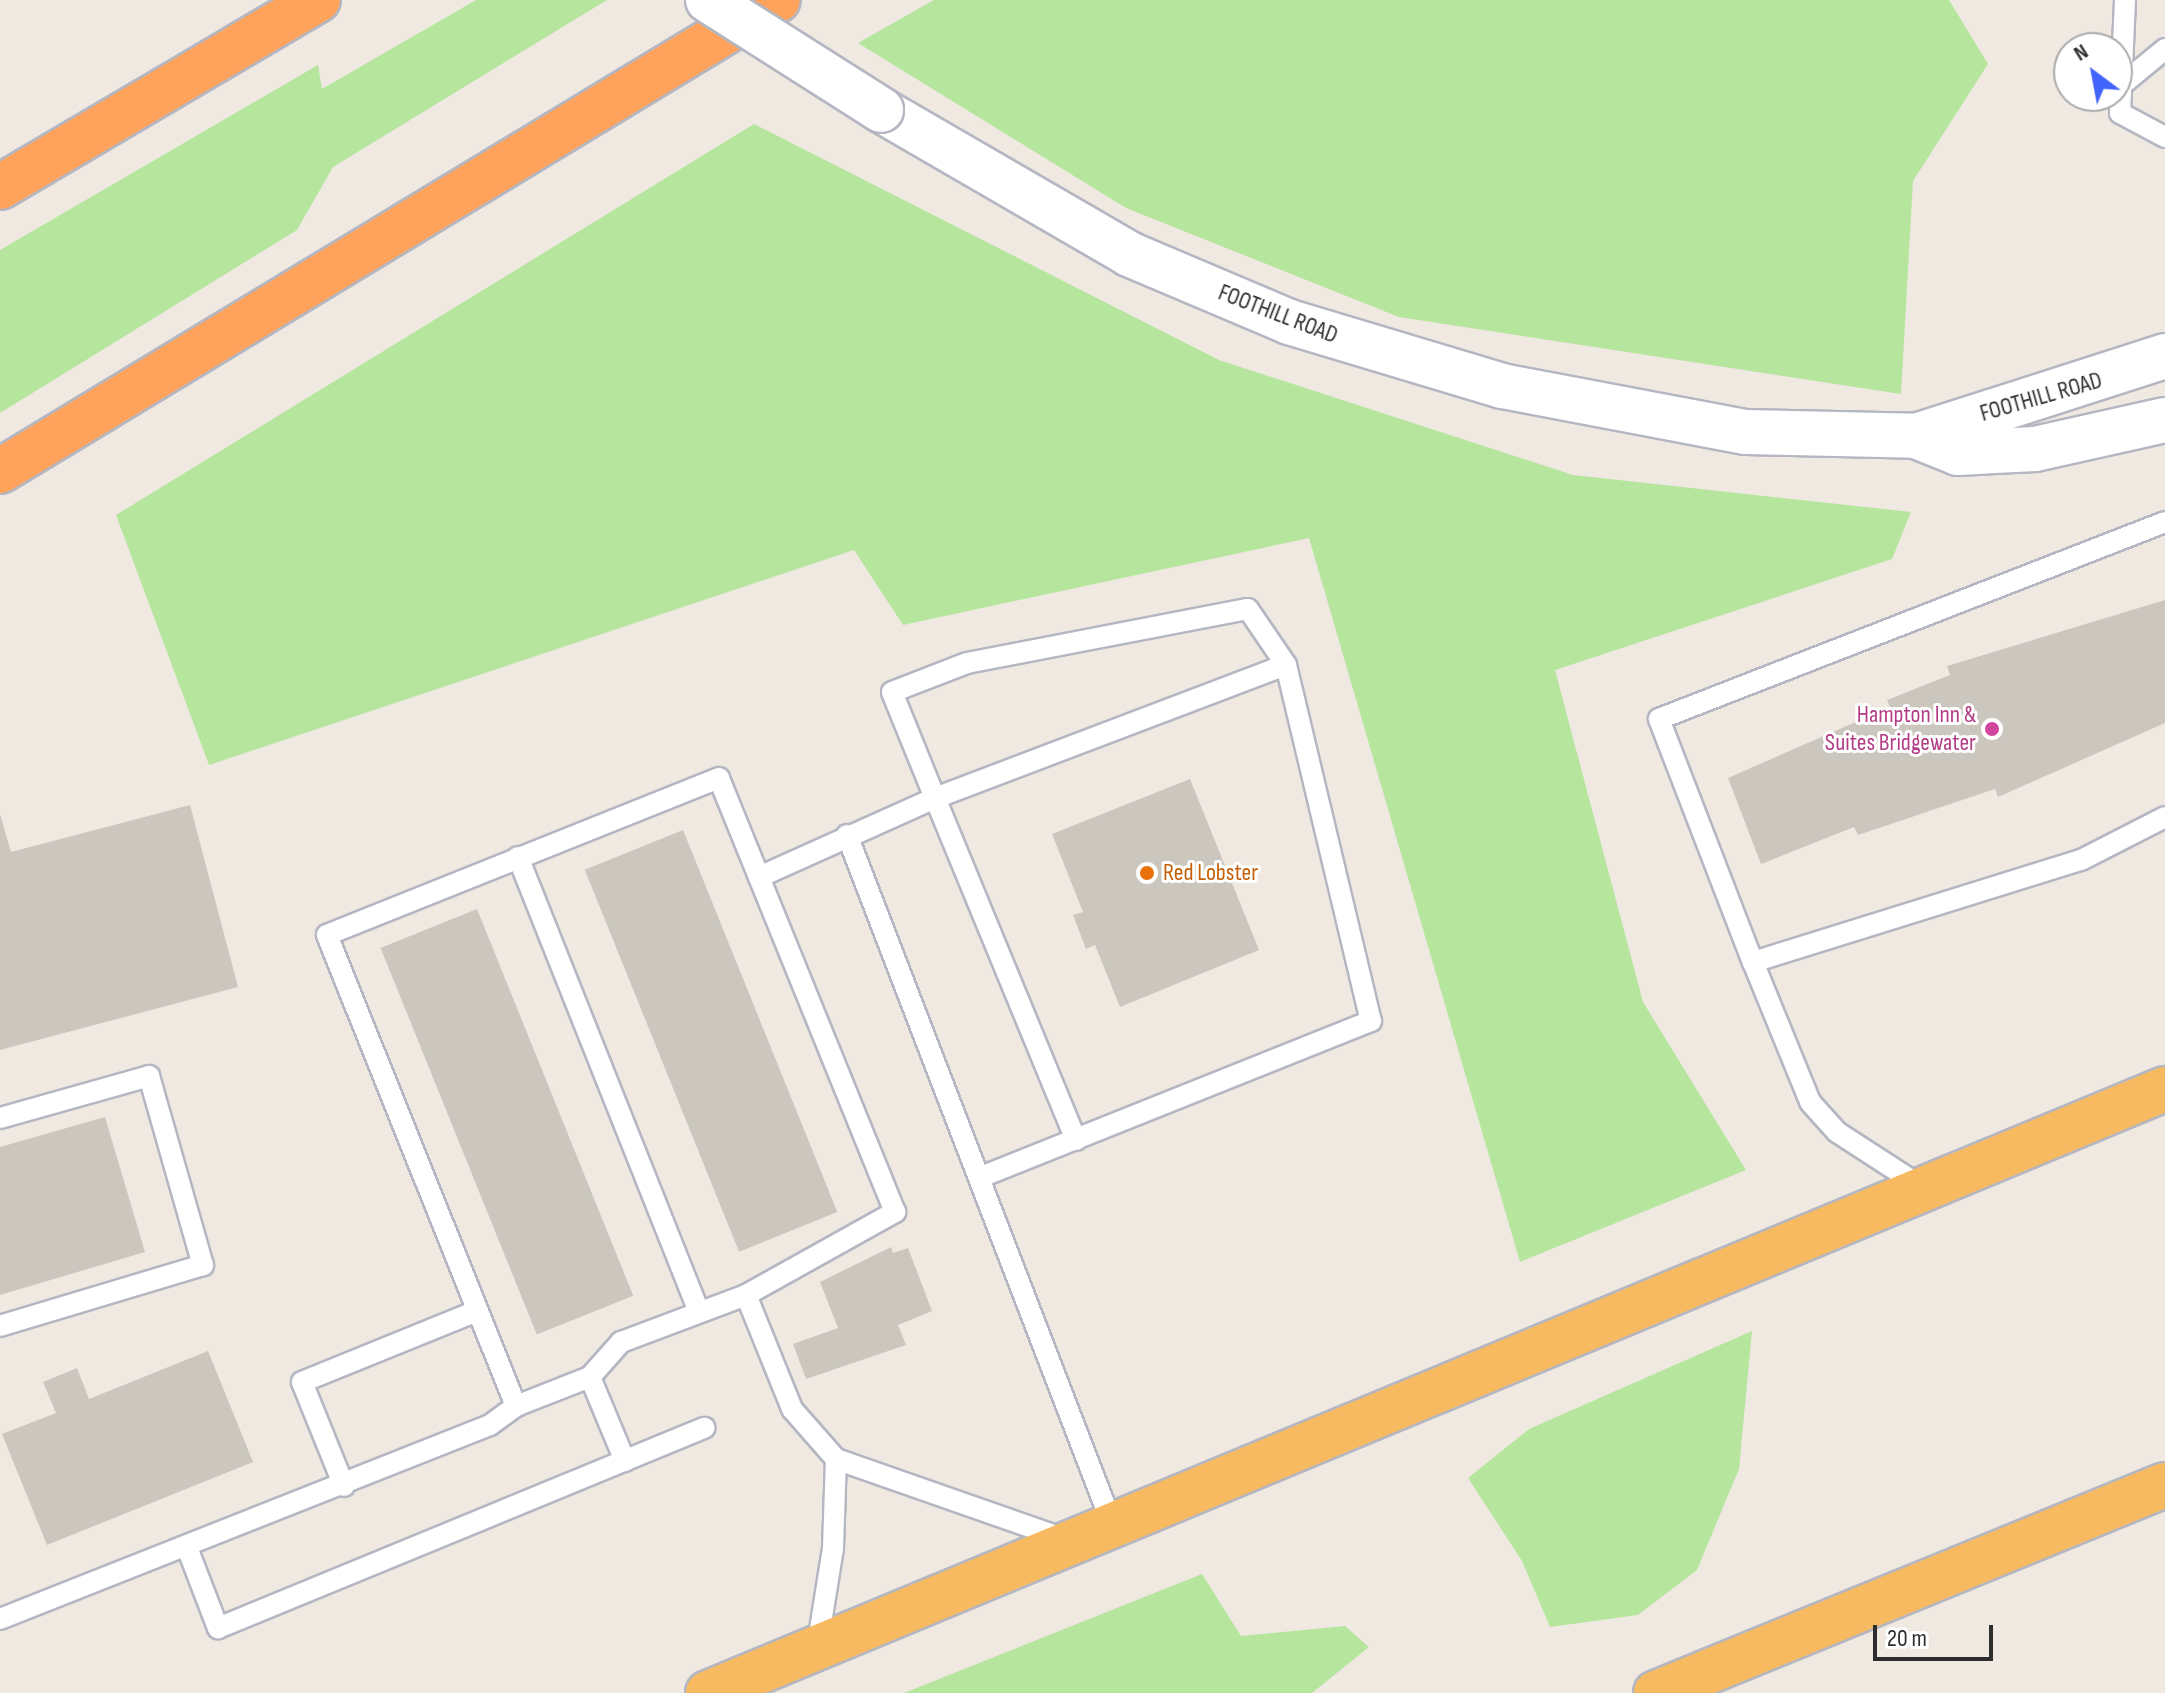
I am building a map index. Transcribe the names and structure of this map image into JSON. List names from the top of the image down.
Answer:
{
  "streets": {
    "street": ["FOOTHILL ROAD"]
  },
  "places": ["Hampton Inn & Suites Bridgewater", "Red Lobster"],
  "scale_bar": "20 m",
  "north": "top left"
}
